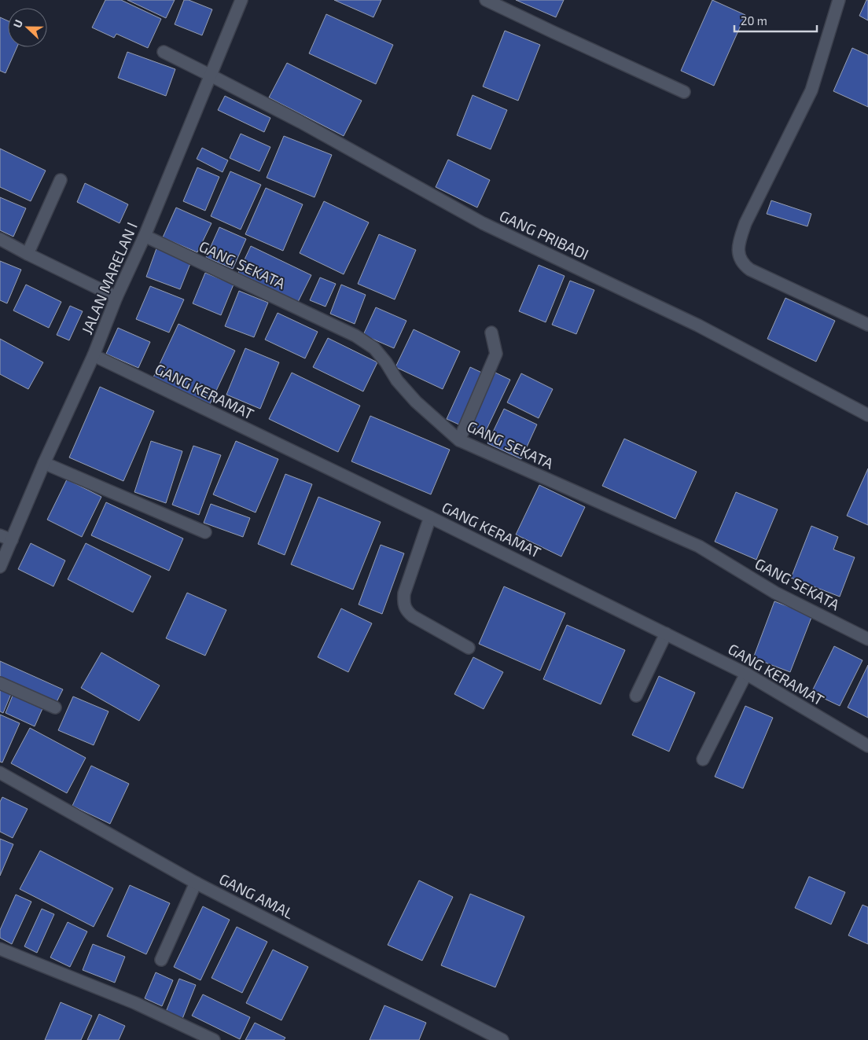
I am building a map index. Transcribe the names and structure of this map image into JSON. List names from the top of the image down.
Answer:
{
  "streets": {
    "street": [
      "GANG PRIBADI",
      "GANG SEKATA",
      "JALAN MARELAN I",
      "GANG KERAMAT",
      "GANG AMAL"
    ]
  },
  "crossings": [
    ["GANG PRIBADI", "JALAN MARELAN I"],
    ["GANG SEKATA", "JALAN MARELAN I"],
    ["JALAN MARELAN I", "GANG KERAMAT"]
  ],
  "scale_bar": "20 m",
  "north": "left"
}
